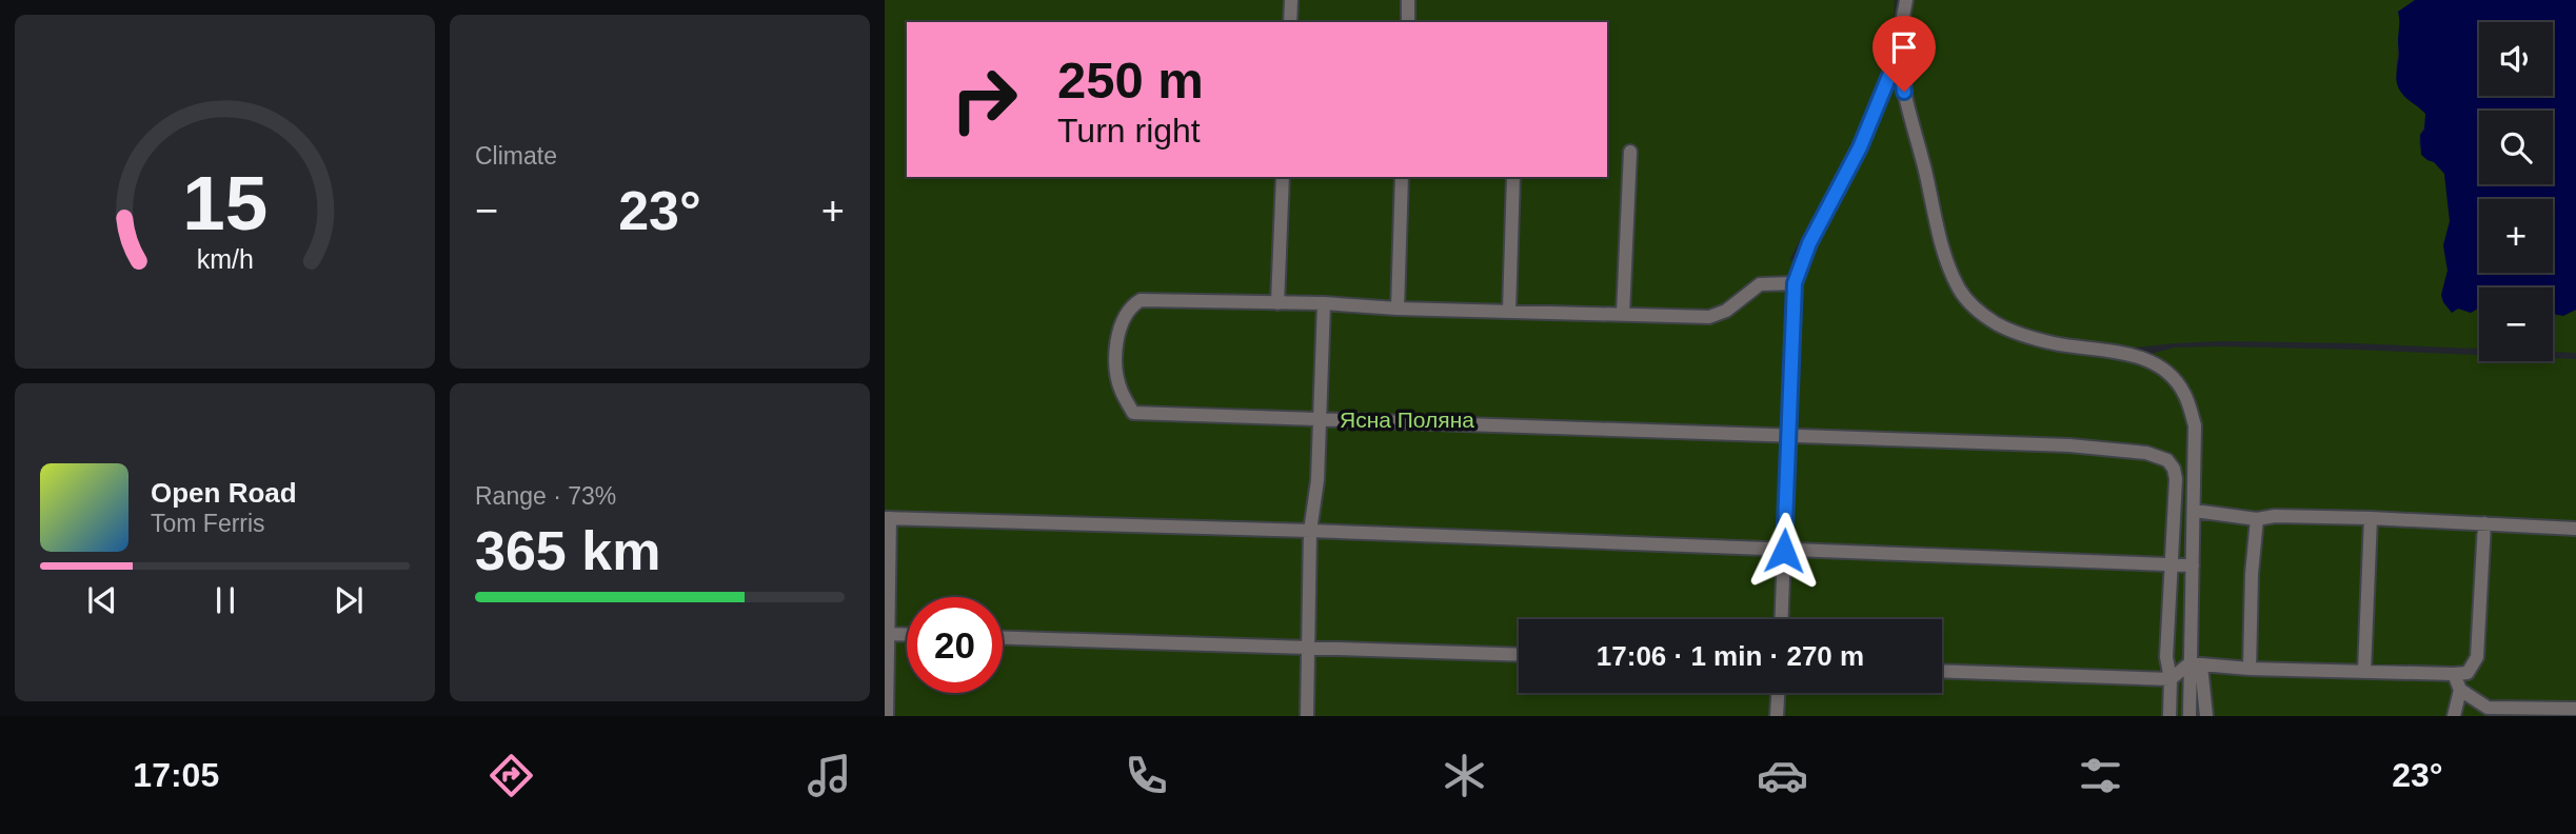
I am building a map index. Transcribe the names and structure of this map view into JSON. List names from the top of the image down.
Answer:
{
  "parks": ["Ясна Поляна"],
  "page": {
    "tile": [
      "Climate",
      ["Range · 73%", "365 km"]
    ],
    "map_buttons": ["+", "−"],
    "turn": ["250 m", "Turn right"],
    "heat": ["−", "23°", "+"],
    "song": ["Open Road", "Tom Ferris"],
    "limit": "20",
    "trip": "17:06 · 1 min · 270 m",
    "tabs": ["17:05", "23°"],
    "gauge": ["15", "km/h"]
  }
}
